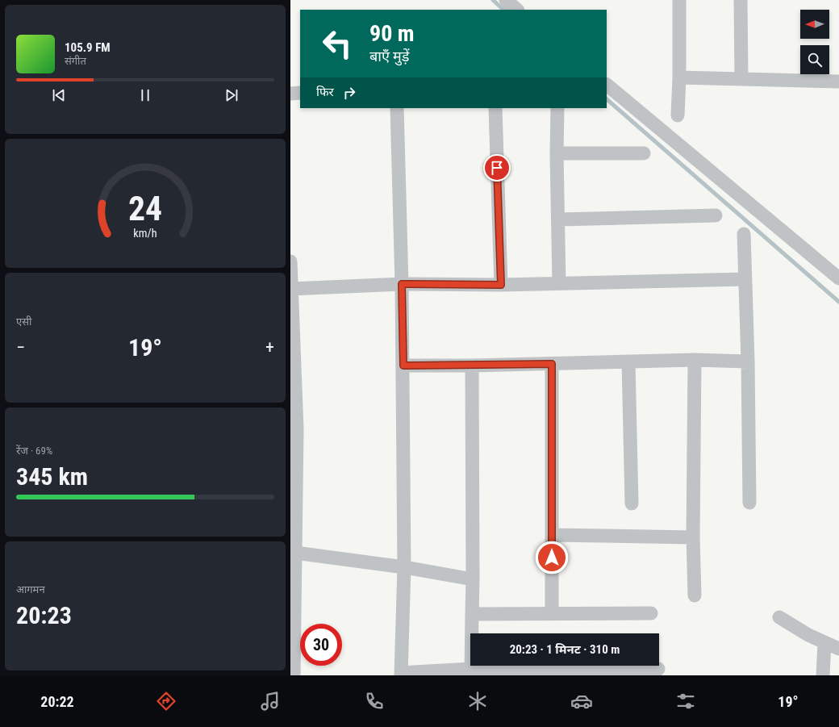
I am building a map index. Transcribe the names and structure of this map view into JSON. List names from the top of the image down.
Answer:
{
  "north": "left",
  "page": {
    "turn": ["90 m", "बाएँ मुड़ें"],
    "song": ["105.9 FM", "संगीत"],
    "then": "फिर",
    "tile": [
      "एसी",
      ["रेंज · 69%", "345 km"],
      ["आगमन", "20:23"]
    ],
    "heat": ["−", "19°", "+"],
    "limit": "30",
    "trip": "20:23 · 1 मिनट · 310 m",
    "tabs": ["20:22", "19°"],
    "gauge": ["24", "km/h"]
  }
}
